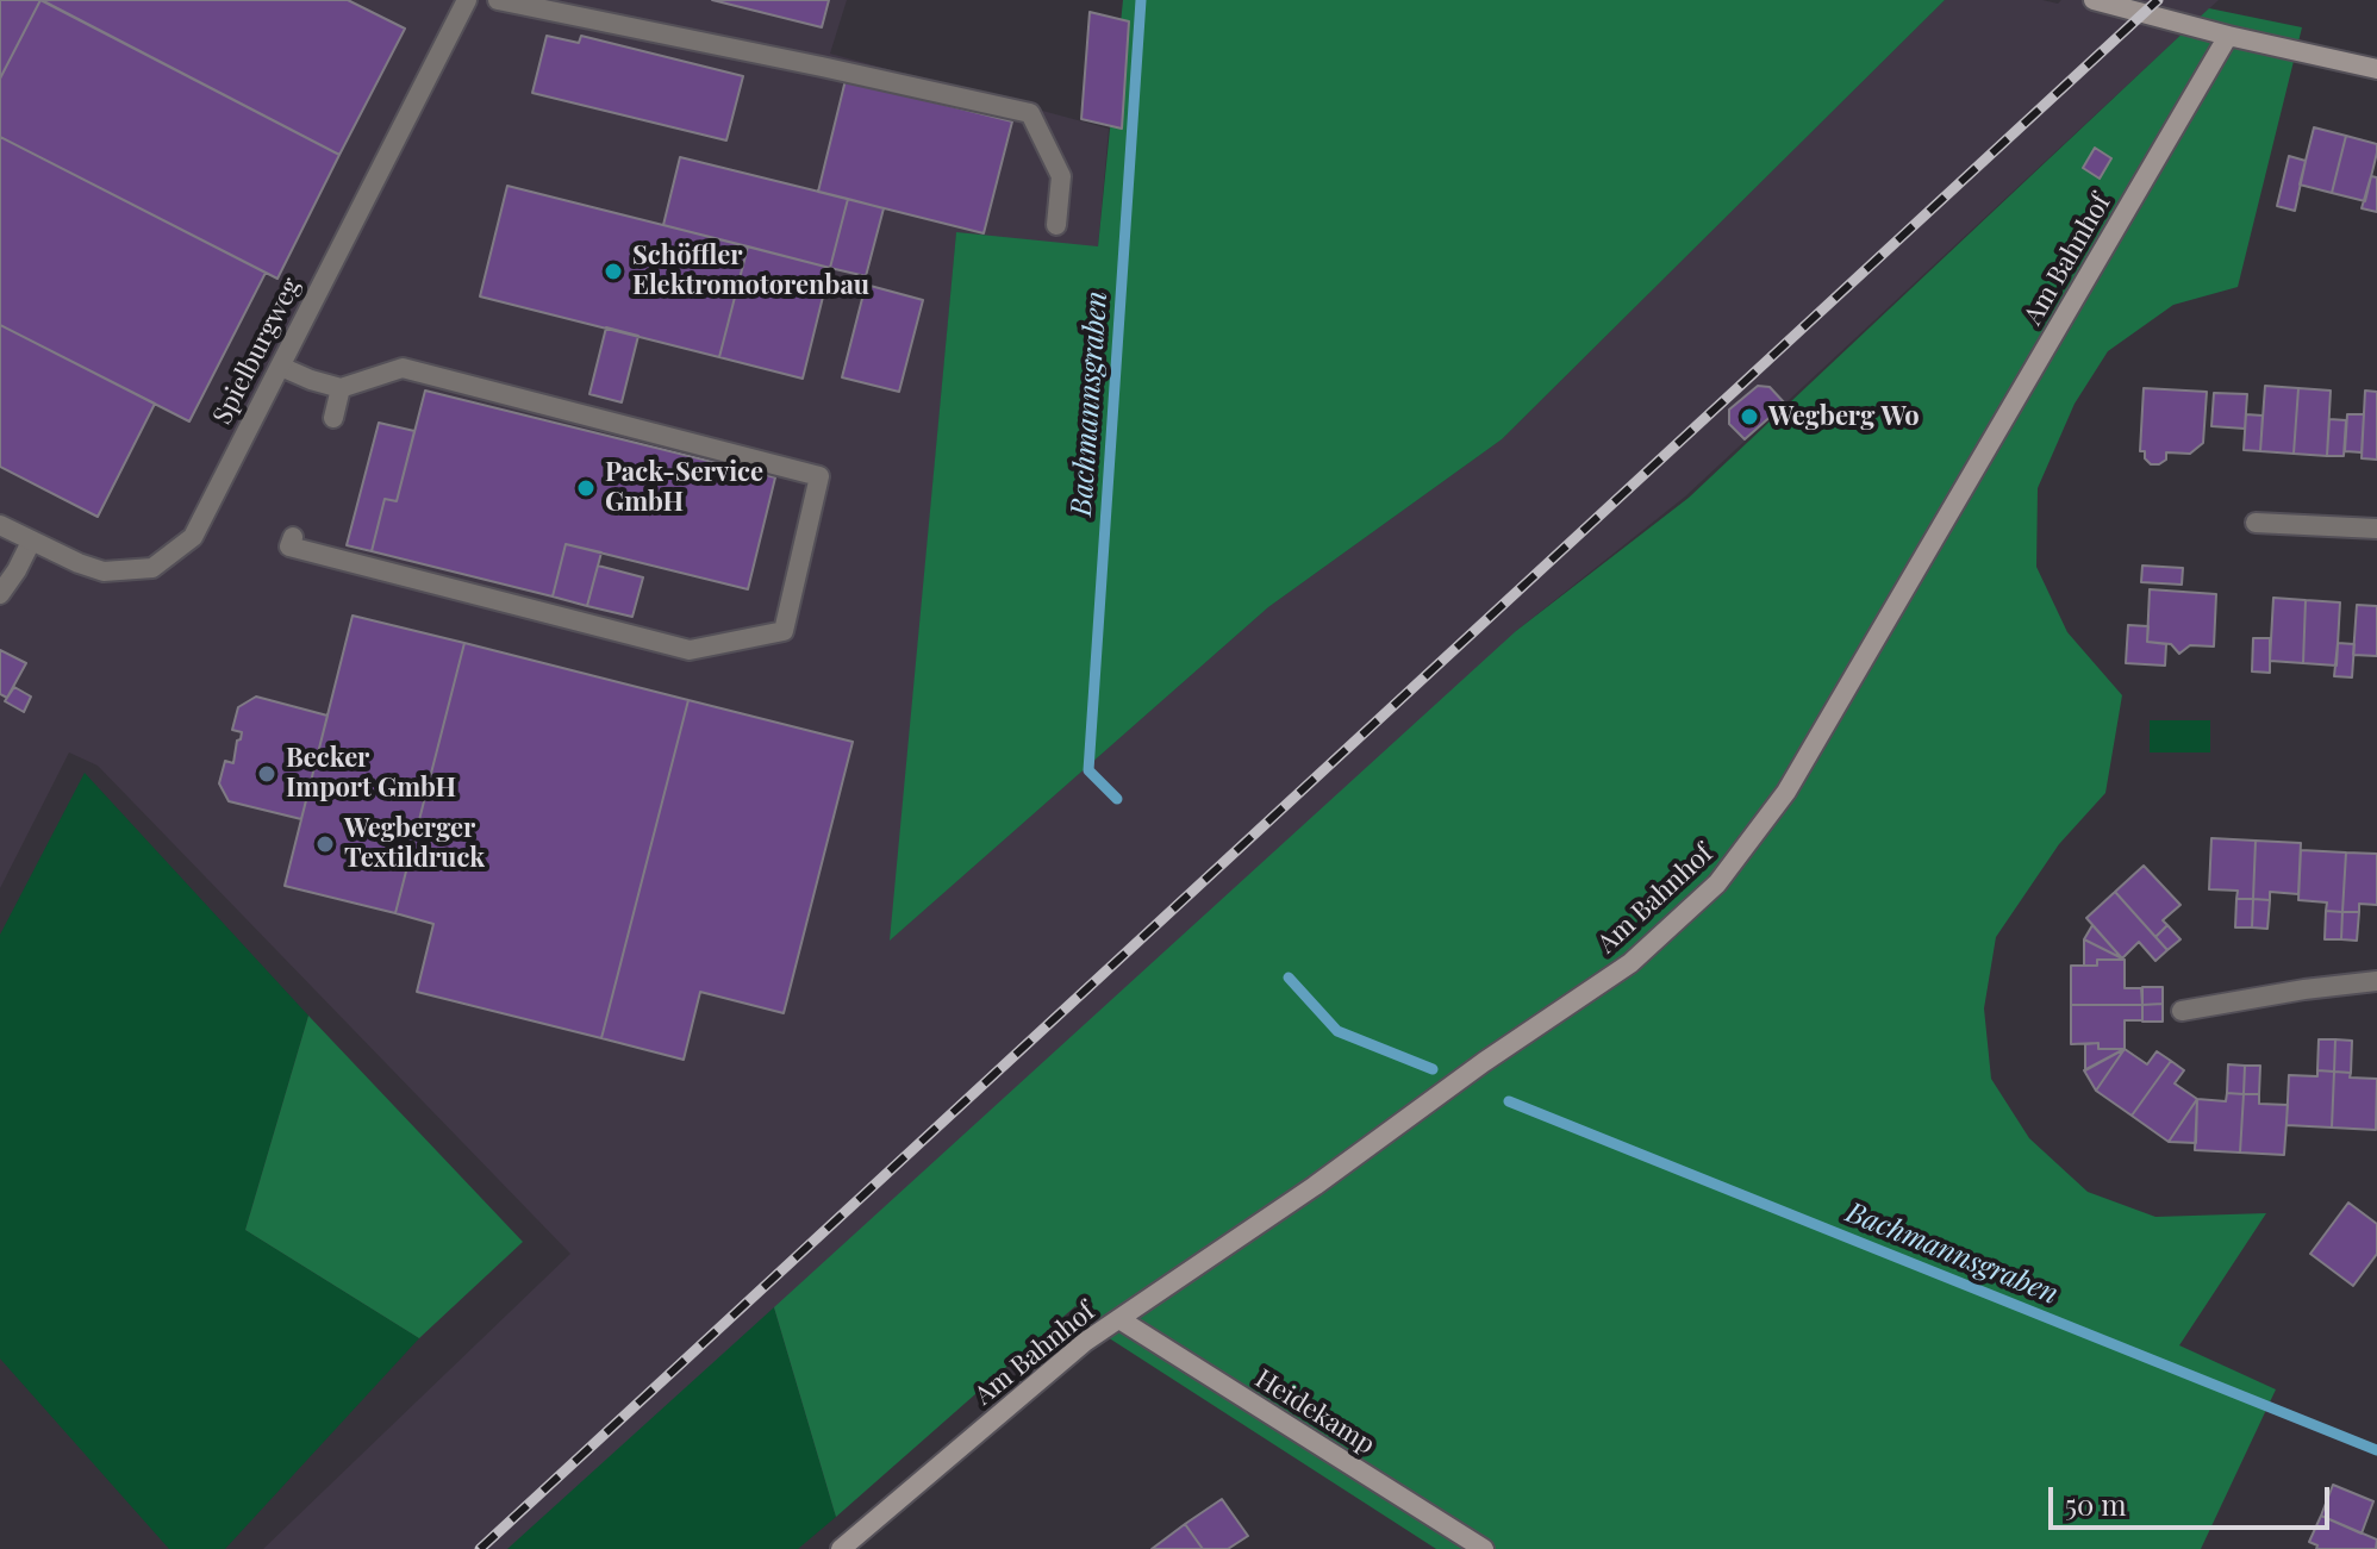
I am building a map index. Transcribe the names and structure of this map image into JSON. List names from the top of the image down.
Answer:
{
  "streets": {
    "street": ["Am Bahnhof", "Spielburgweg", "Heidekamp"]
  },
  "crossings": [
    ["Am Bahnhof", "Heidekamp"]
  ],
  "water": ["Bachmannsgraben"],
  "places": [
    "Schöffler Elektromotorenbau",
    "Wegberg Wo",
    "Pack-Service GmbH",
    "Becker Import GmbH",
    "Wegberger Textildruck"
  ],
  "scale_bar": "50 m"
}
